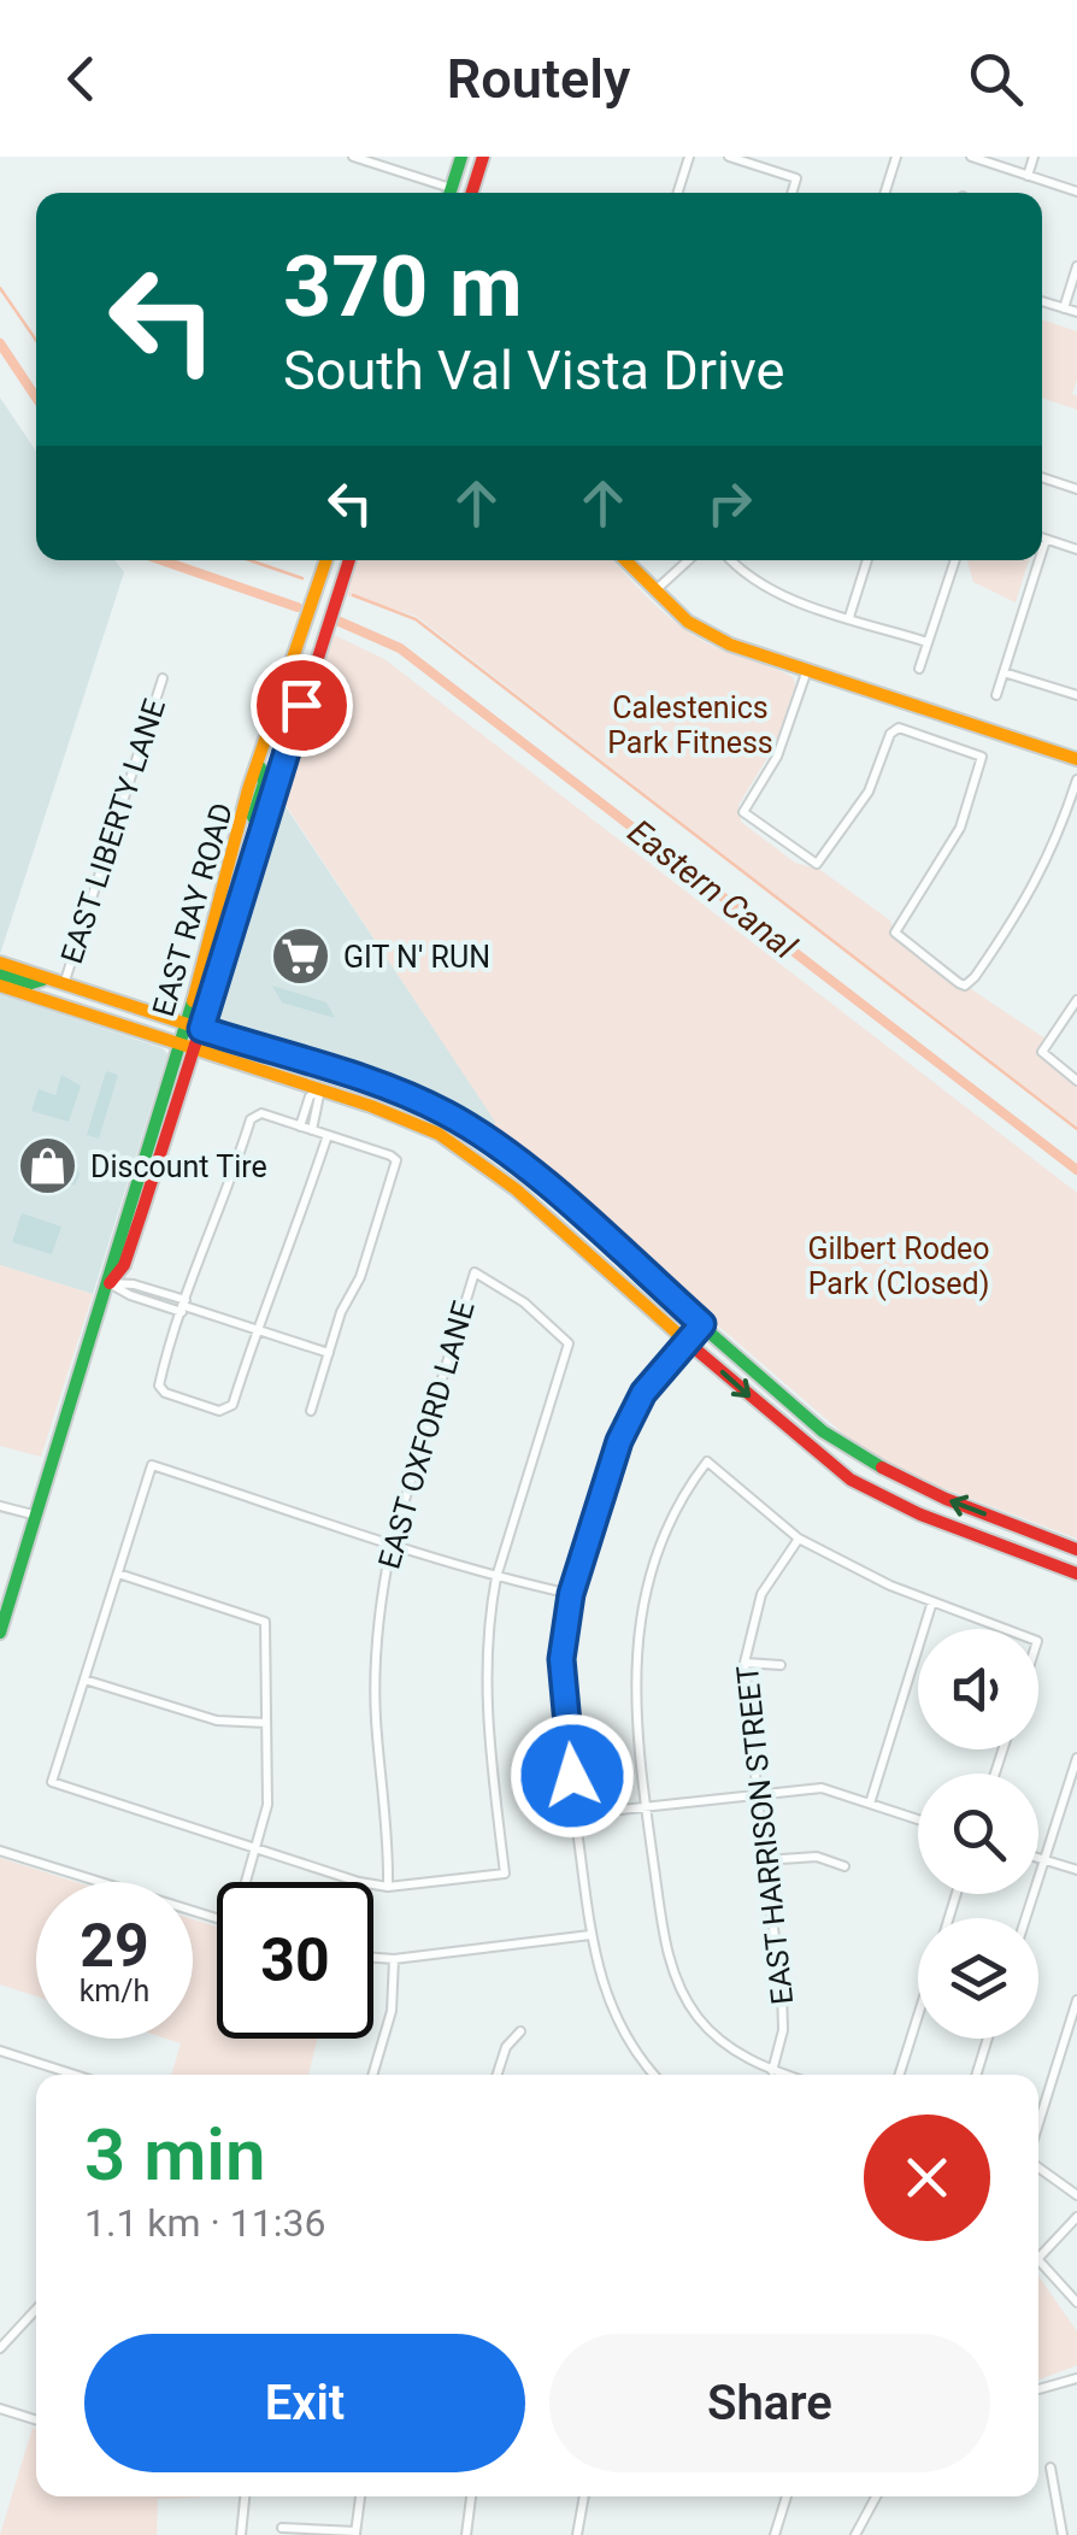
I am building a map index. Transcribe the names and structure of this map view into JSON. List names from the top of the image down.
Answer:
{
  "streets": {
    "main road": ["EAST RAY ROAD"],
    "street": ["EAST LIBERTY LANE", "EAST OXFORD LANE", "EAST HARRISON STREET"]
  },
  "water": ["Eastern Canal"],
  "parks": ["Calestenics Park Fitness", "Gilbert Rodeo Park (Closed)"],
  "places": {
    "supermarket": ["GIT N' RUN"],
    "shop": ["Discount Tire"]
  },
  "page": {
    "header": "Routely",
    "turn": ["370 m", "South Val Vista Drive"],
    "speed": "29 km/h",
    "limit": "30",
    "heading": ["3 min", "1.1 km · 11:36"],
    "buttons": ["Exit", "Share"]
  }
}
